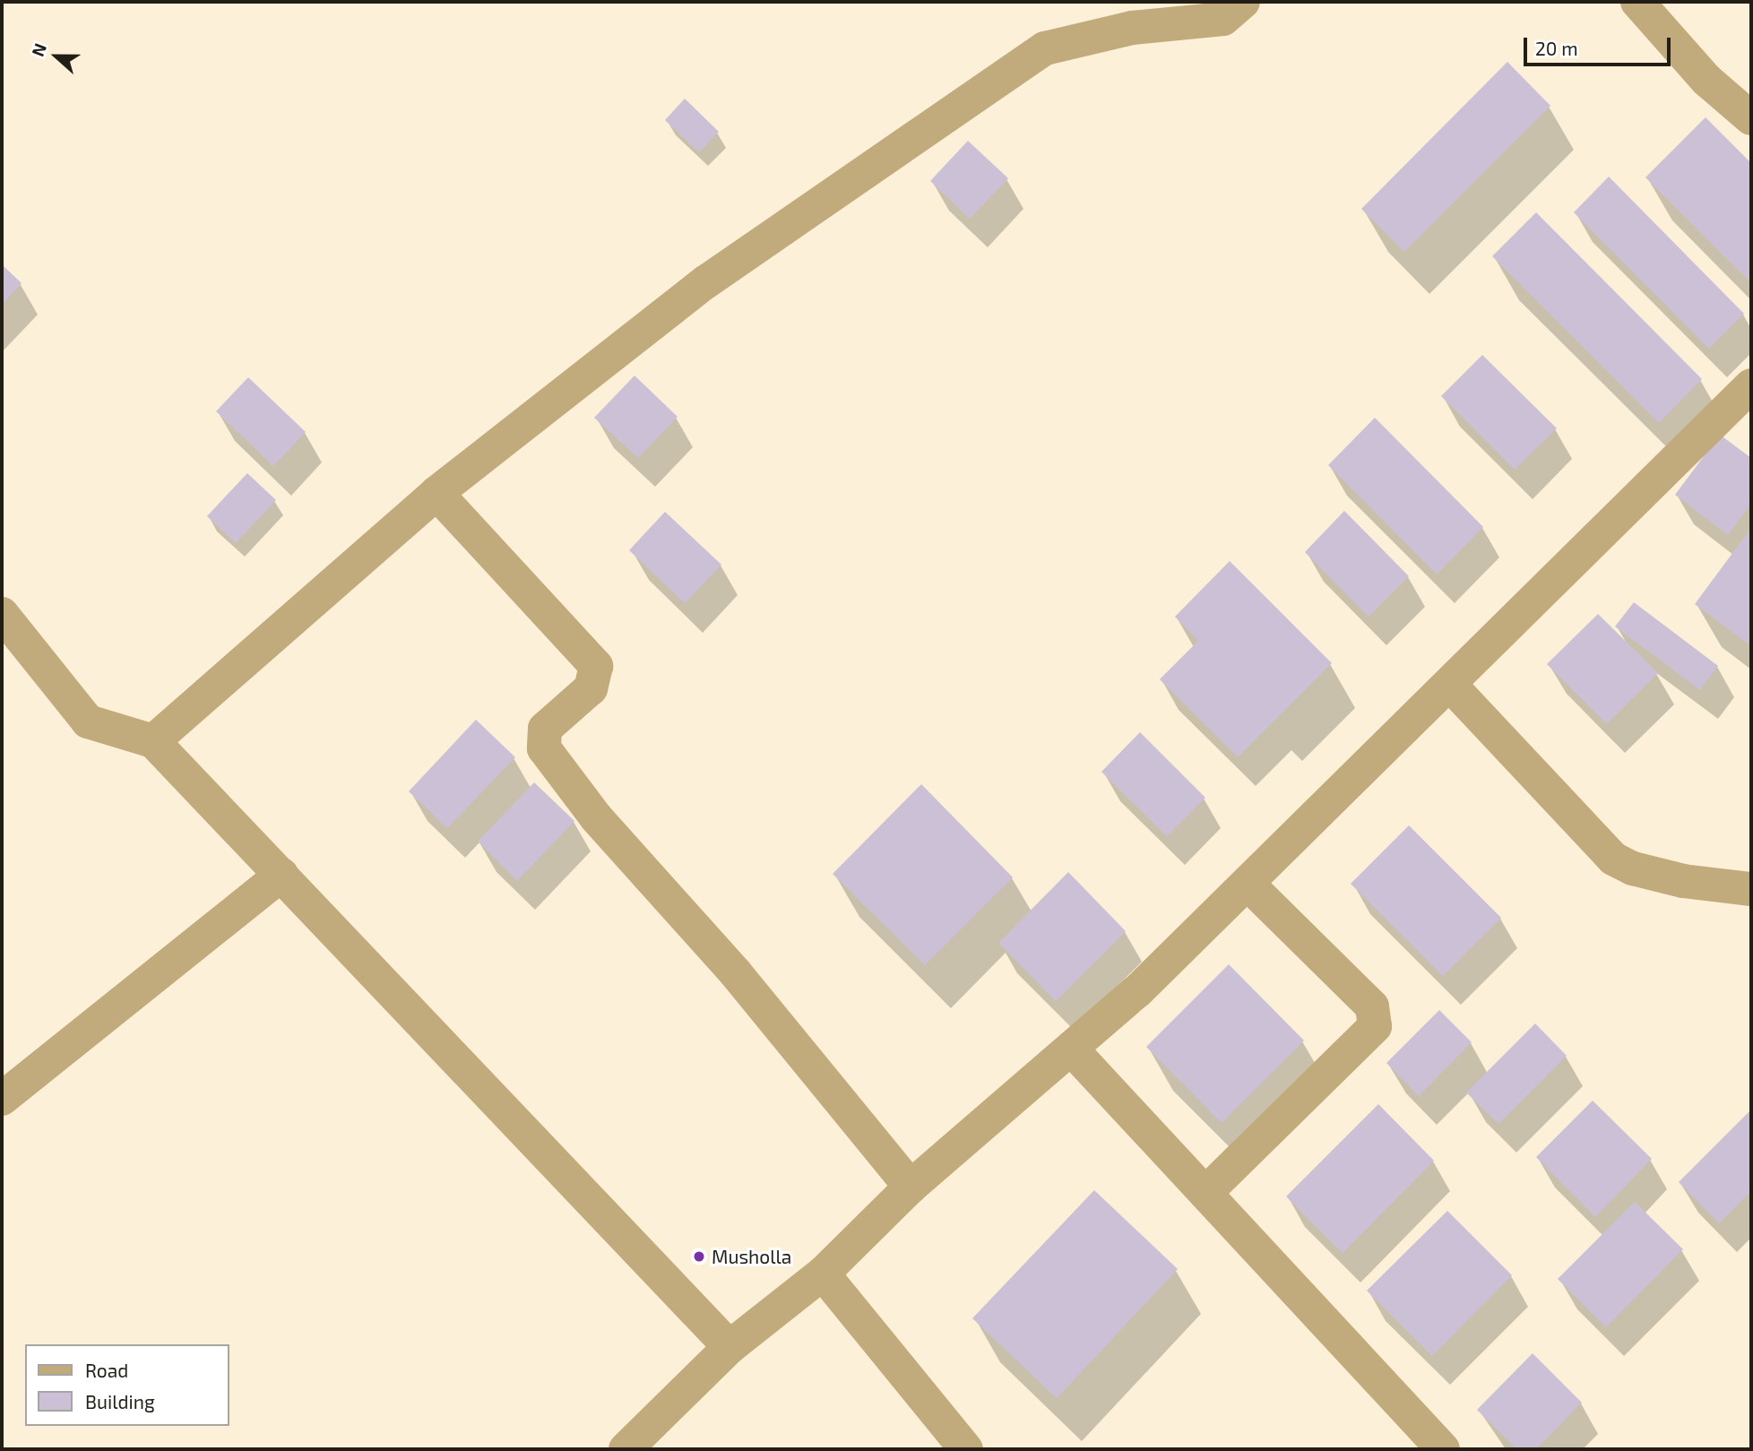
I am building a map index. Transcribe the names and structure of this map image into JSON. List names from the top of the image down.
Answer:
{
  "places": ["Musholla"],
  "legend": ["Road", "Building"],
  "scale_bar": "20 m",
  "north": "left"
}
